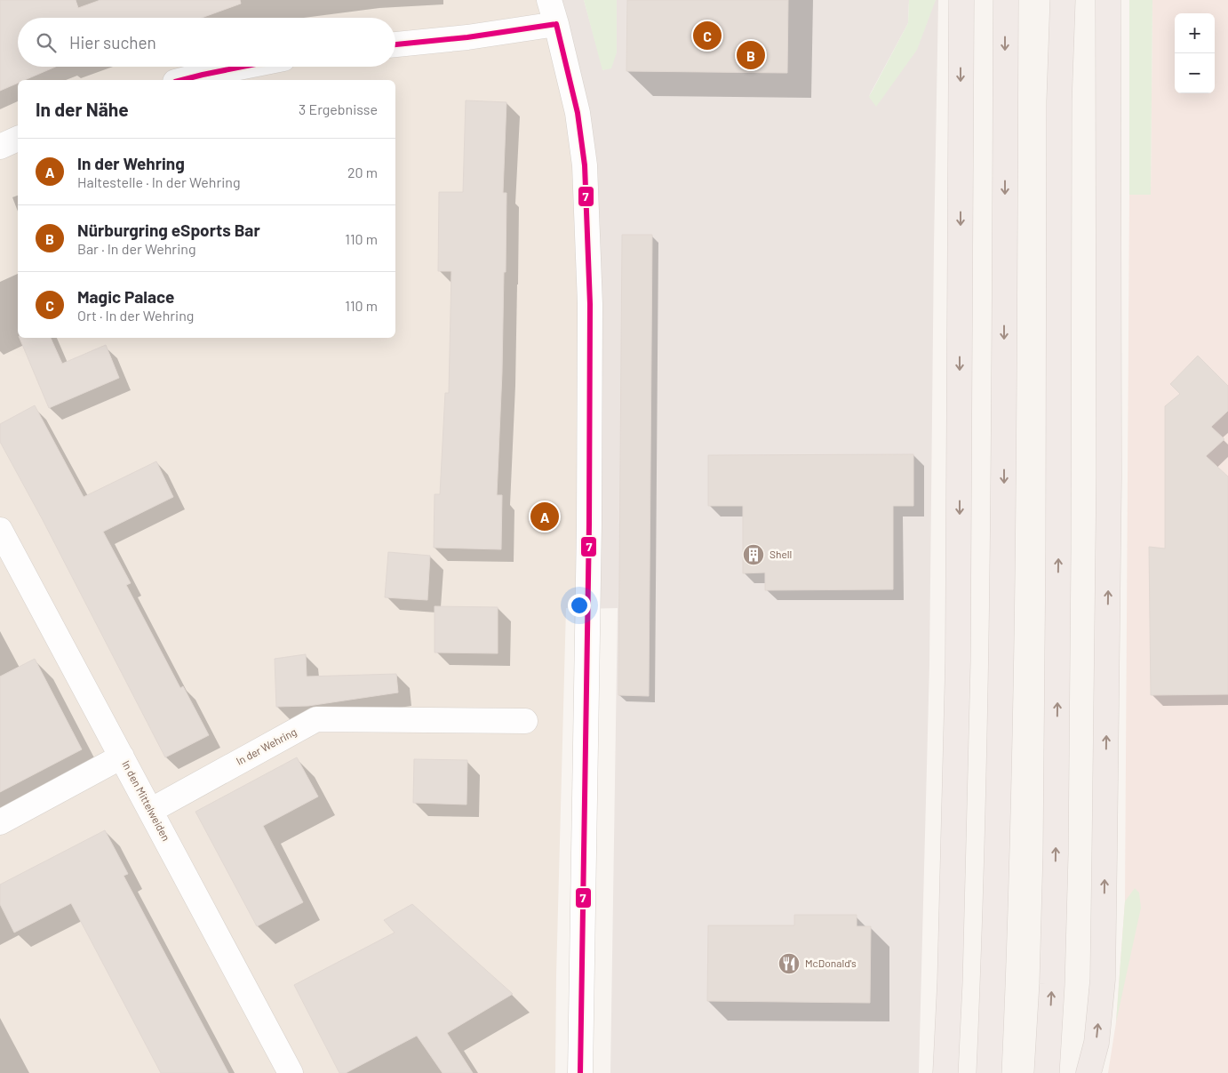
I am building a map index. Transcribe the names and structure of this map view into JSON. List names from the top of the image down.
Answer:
{
  "streets": {
    "street": ["In der Wehring", "In den Mittelweiden"]
  },
  "crossings": [
    ["In der Wehring", "In den Mittelweiden"]
  ],
  "places": {
    "building": ["Shell"],
    "restaurant": ["McDonald's"]
  },
  "lines": ["transit line 7"],
  "page": {
    "map_buttons": ["+", "−"],
    "search": "Hier suchen",
    "pins": ["C", "B", "A"],
    "heading": ["In der Nähe", "3 Ergebnisse"],
    "list": [
      {
        "mark": "A",
        "name": "In der Wehring",
        "note": "Haltestelle · In der Wehring",
        "value": "20 m"
      },
      {
        "mark": "B",
        "name": "Nürburgring eSports Bar",
        "note": "Bar · In der Wehring",
        "value": "110 m"
      },
      {
        "mark": "C",
        "name": "Magic Palace",
        "note": "Ort · In der Wehring",
        "value": "110 m"
      }
    ]
  }
}
